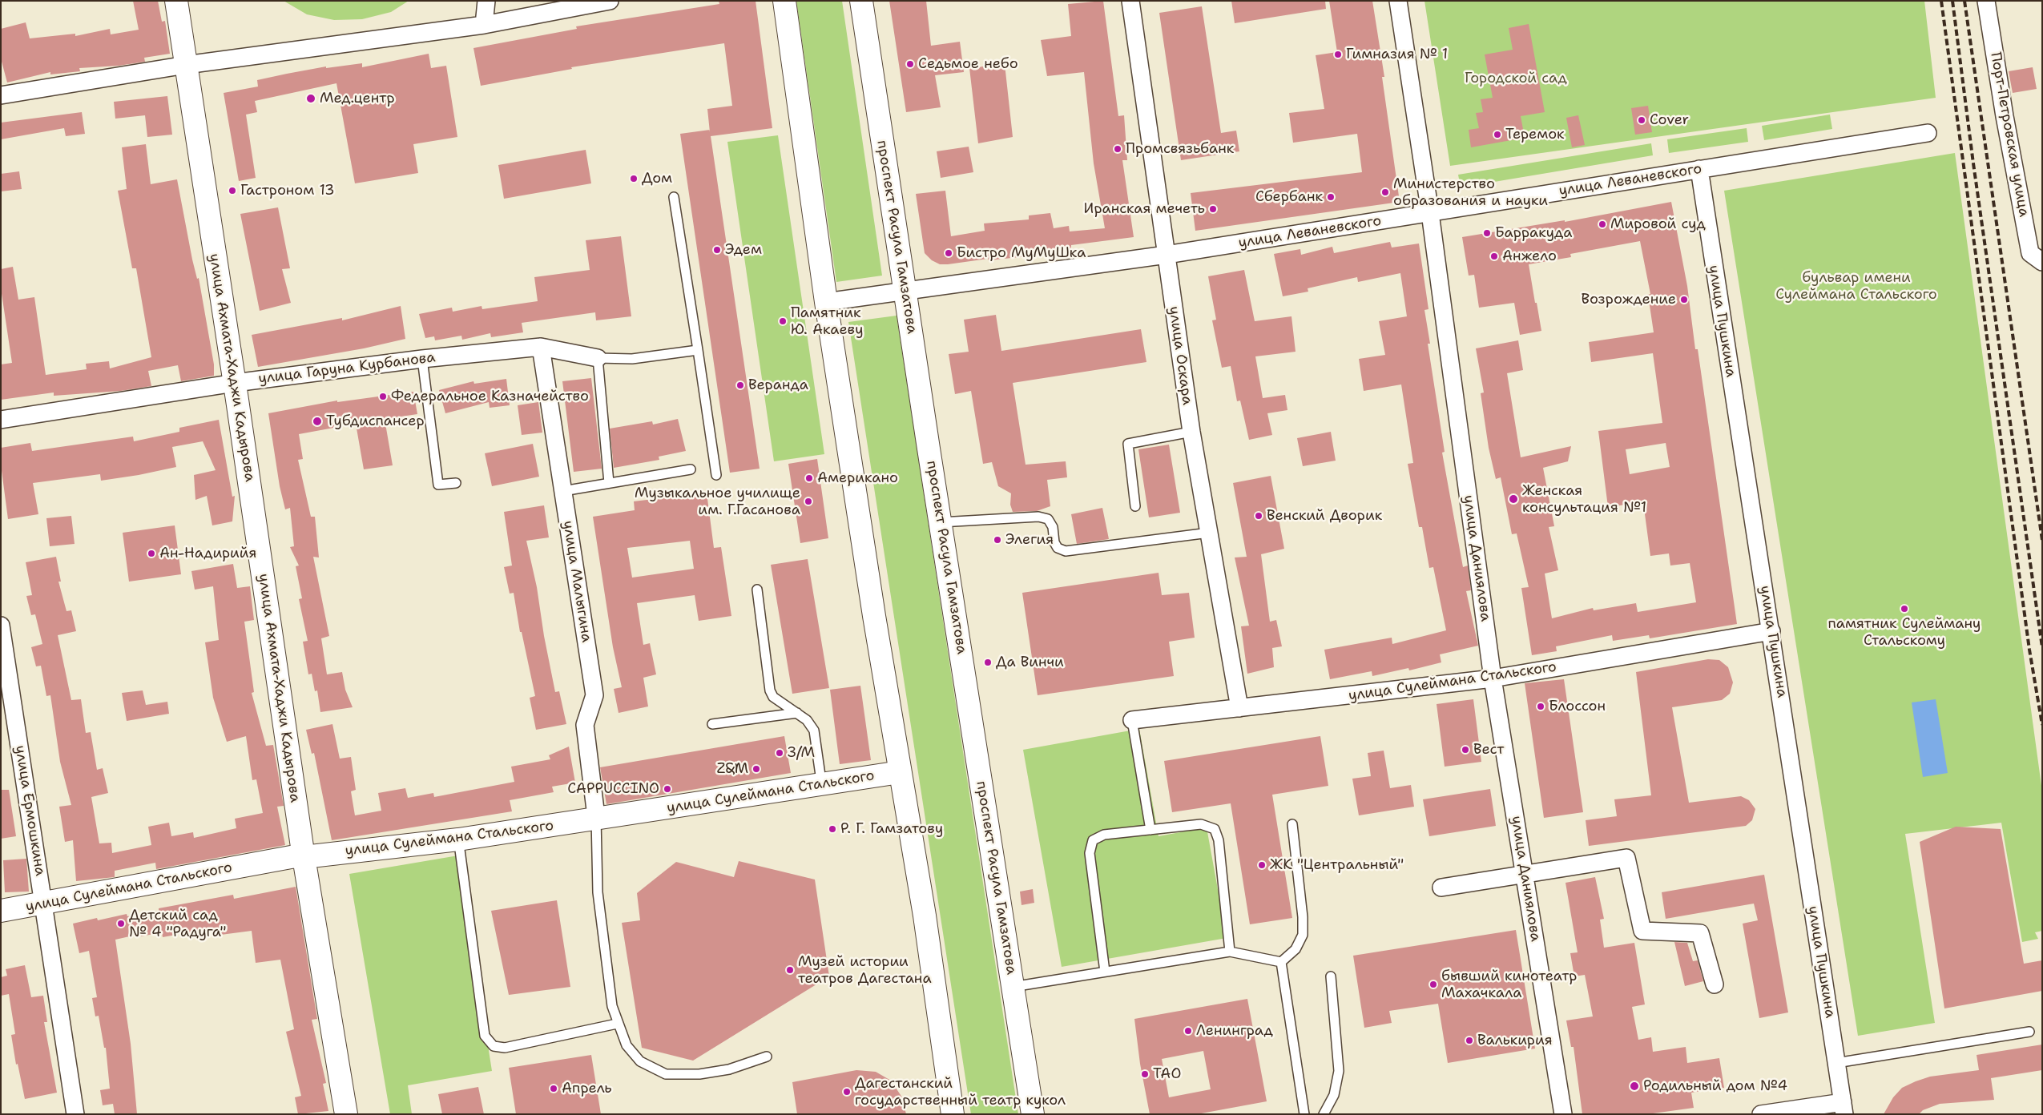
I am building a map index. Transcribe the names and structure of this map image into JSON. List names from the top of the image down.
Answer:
{
  "streets": {
    "main road": ["проспект Расула Гамзатова", "улица Ахмата-Хаджи Кадырова", "улица Сулеймана Стальского"],
    "street": [
      "Порт-Петровская улица",
      "улица Леваневского",
      "улица Пушкина",
      "улица Оскара",
      "улица Гаруна Курбанова",
      "улица Даниялова",
      "улица Малыгина",
      "улица Ермошкина"
    ]
  },
  "crossings": [
    ["улица Леваневского", "проспект Расула Гамзатова"],
    ["улица Леваневского", "улица Пушкина"],
    ["улица Леваневского", "улица Оскара"],
    ["улица Леваневского", "улица Даниялова"],
    ["улица Пушкина", "улица Сулеймана Стальского"],
    ["улица Оскара", "улица Сулеймана Стальского"],
    ["улица Ахмата-Хаджи Кадырова", "улица Гаруна Курбанова"],
    ["улица Ахмата-Хаджи Кадырова", "улица Сулеймана Стальского"],
    ["улица Гаруна Курбанова", "улица Малыгина"],
    ["улица Даниялова", "улица Сулеймана Стальского"],
    ["улица Малыгина", "улица Сулеймана Стальского"],
    ["улица Сулеймана Стальского", "улица Ермошкина"]
  ],
  "parks": ["Городской сад", "бульвар имени Сулеймана Стальского"],
  "places": [
    "Гимназия № 1",
    "Cедьмое небо",
    "Мед.центр",
    "Cover",
    "Теремок",
    "Промсвязьбанк",
    "Дом",
    "Гастроном 13",
    "Министерство образования и науки",
    "Сбербанк",
    "Иранская мечеть",
    "Мировой суд",
    "Барракуда",
    "Эдем",
    "Бистро МуМуШка",
    "Анжело",
    "Возрождение",
    "Памятник Ю. Акаеву",
    "Веранда",
    "Федеральное Казначейство",
    "Тубдиспансер",
    "Американо",
    "Женская консультация №1",
    "Музыкальное училище им. Г.Гасанова",
    "Венский Дворик",
    "Элегия",
    "Ан-Надирийя",
    "памятник Сулейману Стальскому",
    "Да Винчи",
    "Блоссон",
    "Вест",
    "З/М",
    "Z&M",
    "CAPPUCCINO",
    "Р. Г. Гамзатову",
    "ЖК \"Центральный\"",
    "Детский сад № 4 \"Радуга\"",
    "Музей истории театров Дагестана",
    "бывший кинотеатр Махачкала",
    "Ленинград",
    "Валькирия",
    "ТАО",
    "Родильный дом №4",
    "Апрель",
    "Дагестанский государственный театр кукол"
  ]
}
